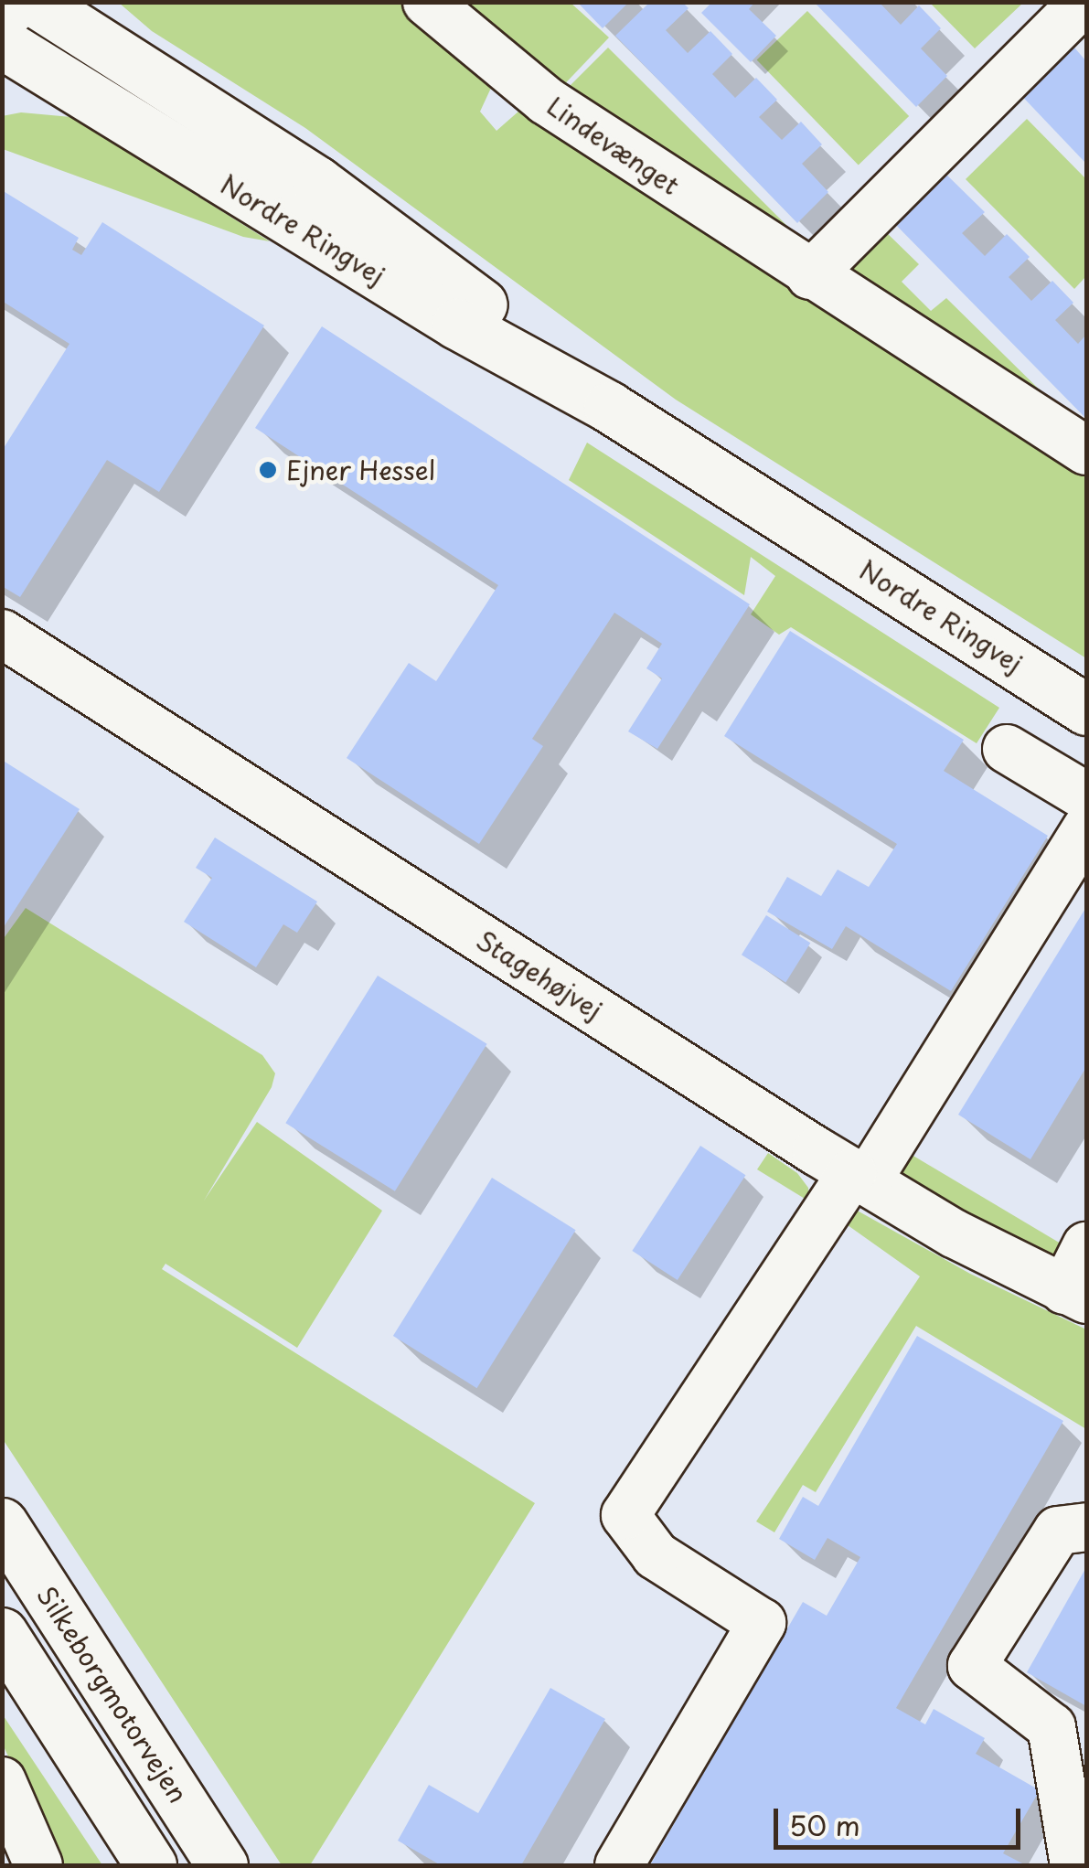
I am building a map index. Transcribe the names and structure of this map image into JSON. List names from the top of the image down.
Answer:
{
  "streets": {
    "main road": ["Nordre Ringvej", "Silkeborgmotorvejen"],
    "street": ["Lindevænget", "Stagehøjvej"]
  },
  "places": ["Ejner Hessel"],
  "scale_bar": "50 m"
}
